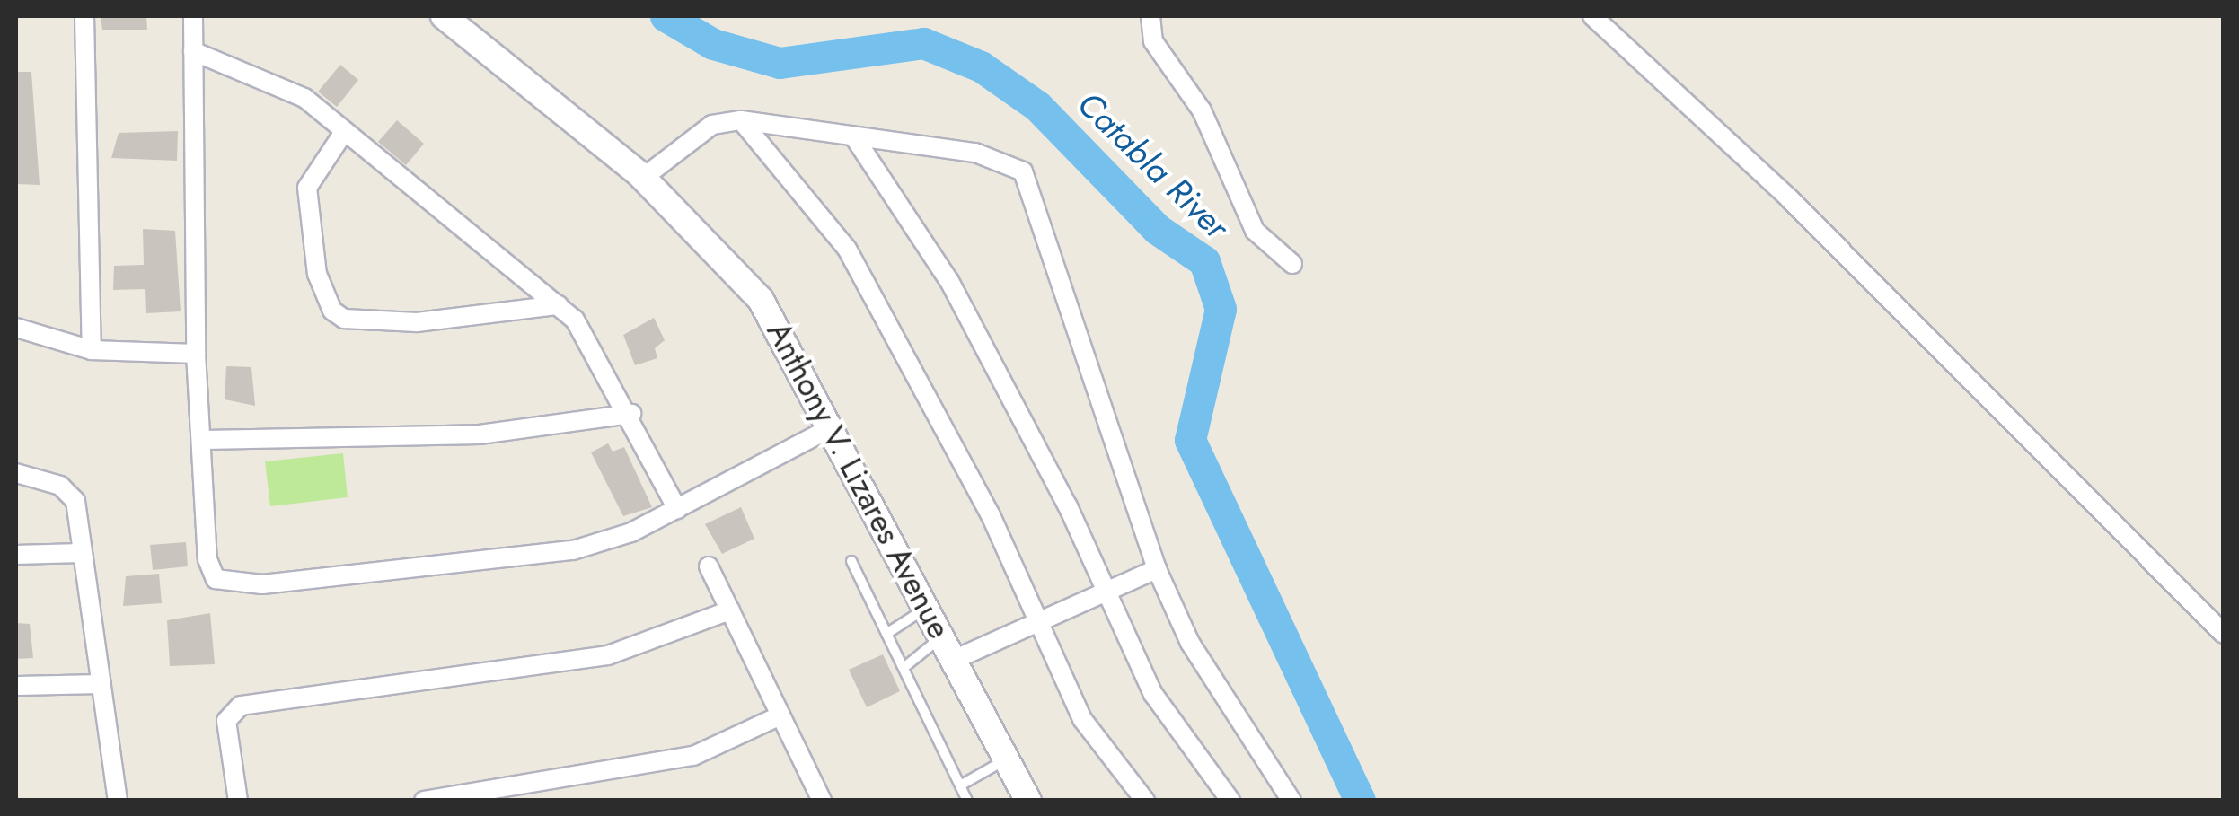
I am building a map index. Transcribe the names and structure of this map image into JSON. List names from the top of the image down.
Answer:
{
  "streets": {
    "main road": ["Anthony V. Lizares Avenue"]
  },
  "water": ["Catabla River"]
}
